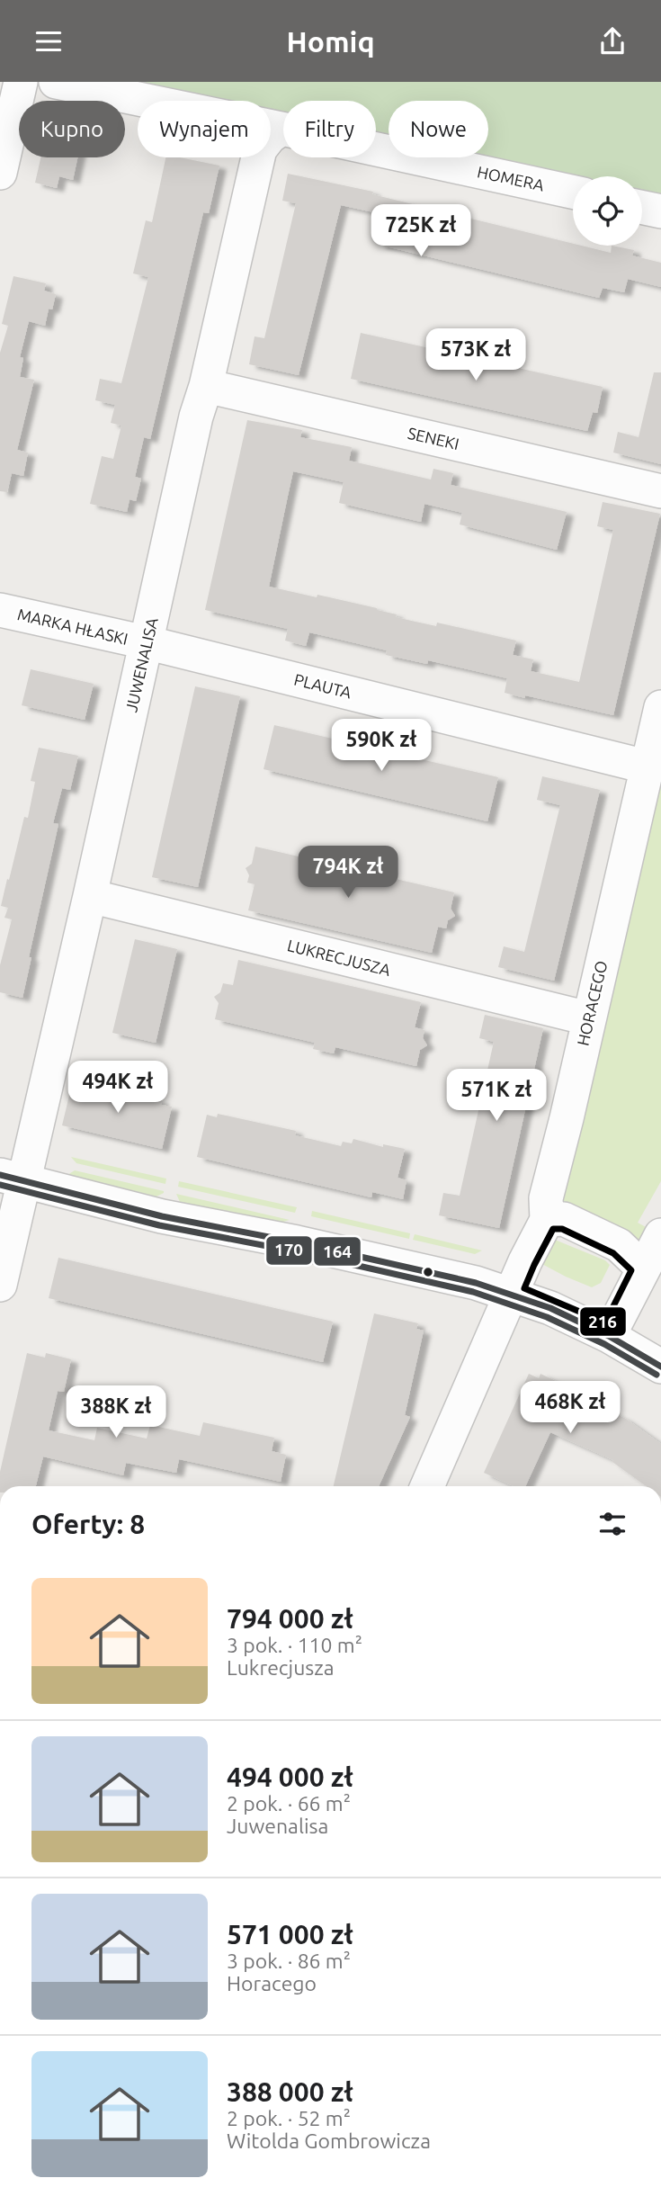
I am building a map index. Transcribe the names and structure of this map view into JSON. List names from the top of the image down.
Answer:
{
  "streets": {
    "street": [
      "HOMERA",
      "SENEKI",
      "MARKA HŁASKI",
      "JUWENALISA",
      "PLAUTA",
      "LUKRECJUSZA",
      "HORACEGO"
    ]
  },
  "crossings": [
    ["SENEKI", "JUWENALISA"],
    ["MARKA HŁASKI", "JUWENALISA"],
    ["MARKA HŁASKI", "PLAUTA"],
    ["JUWENALISA", "PLAUTA"],
    ["JUWENALISA", "LUKRECJUSZA"],
    ["PLAUTA", "HORACEGO"],
    ["LUKRECJUSZA", "HORACEGO"]
  ],
  "lines": ["transit line 164", "transit line 170", "transit line 216"],
  "page": {
    "header": "Homiq",
    "chip": [
      "Kupno",
      "Wynajem",
      "Filtry",
      "Nowe"
    ],
    "price": [
      "725K zł",
      "573K zł",
      "590K zł",
      "794K zł",
      "494K zł",
      "571K zł",
      "468K zł",
      "388K zł"
    ],
    "heading": "Oferty: 8",
    "list": [
      {
        "name": "794 000 zł",
        "note": "3 pok. · 110 m² · Lukrecjusza"
      },
      {
        "name": "494 000 zł",
        "note": "2 pok. · 66 m² · Juwenalisa"
      },
      {
        "name": "571 000 zł",
        "note": "3 pok. · 86 m² · Horacego"
      },
      {
        "name": "388 000 zł",
        "note": "2 pok. · 52 m² · Witolda Gombrowicza"
      }
    ]
  }
}
